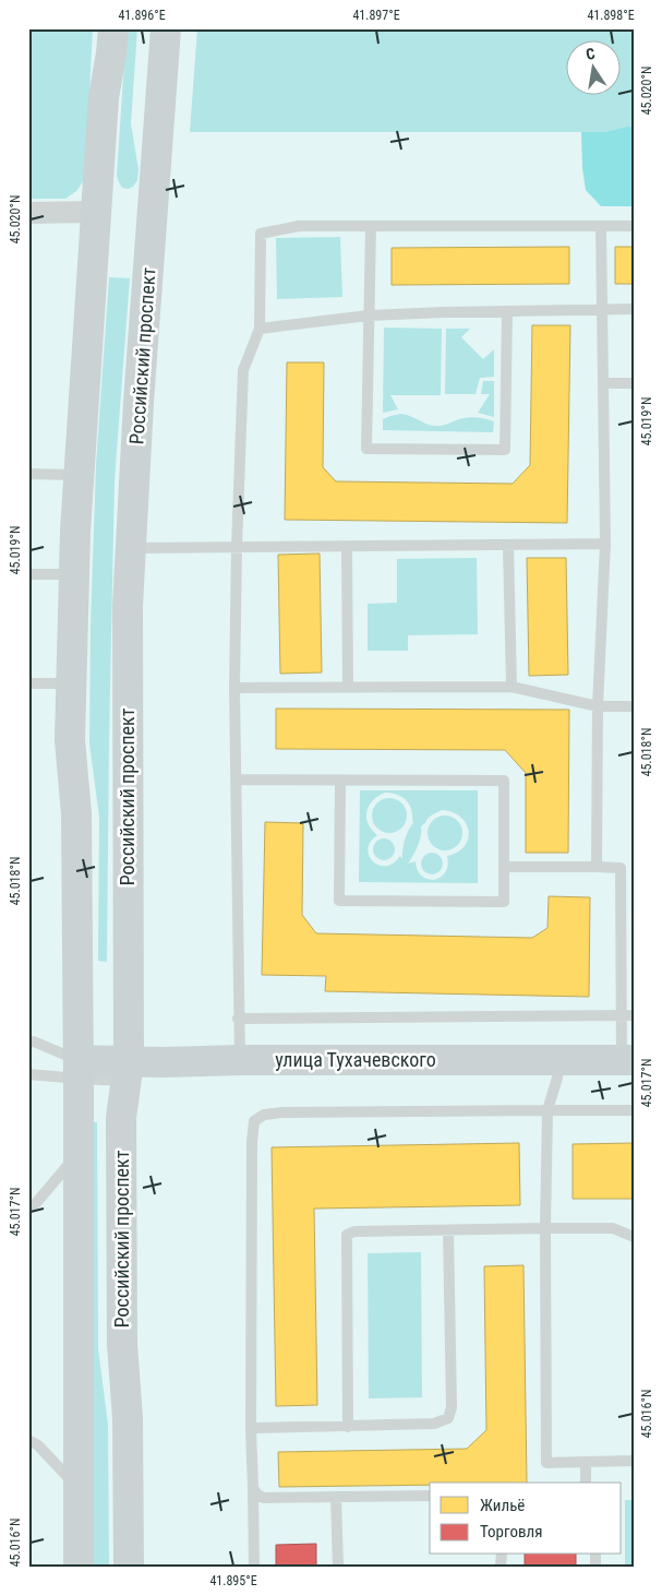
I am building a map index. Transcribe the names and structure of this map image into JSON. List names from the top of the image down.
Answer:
{
  "streets": {
    "main road": ["Российский проспект", "улица Тухачевского"]
  },
  "crossings": [
    ["Российский проспект", "улица Тухачевского"]
  ],
  "legend": ["Жильё", "Торговля"],
  "north": "top",
  "coordinates": [
    "41.896°E",
    "41.897°E",
    "41.898°E",
    "45.020°N",
    "45.019°N",
    "45.018°N",
    "45.017°N",
    "45.016°N",
    "41.895°E"
  ]
}
